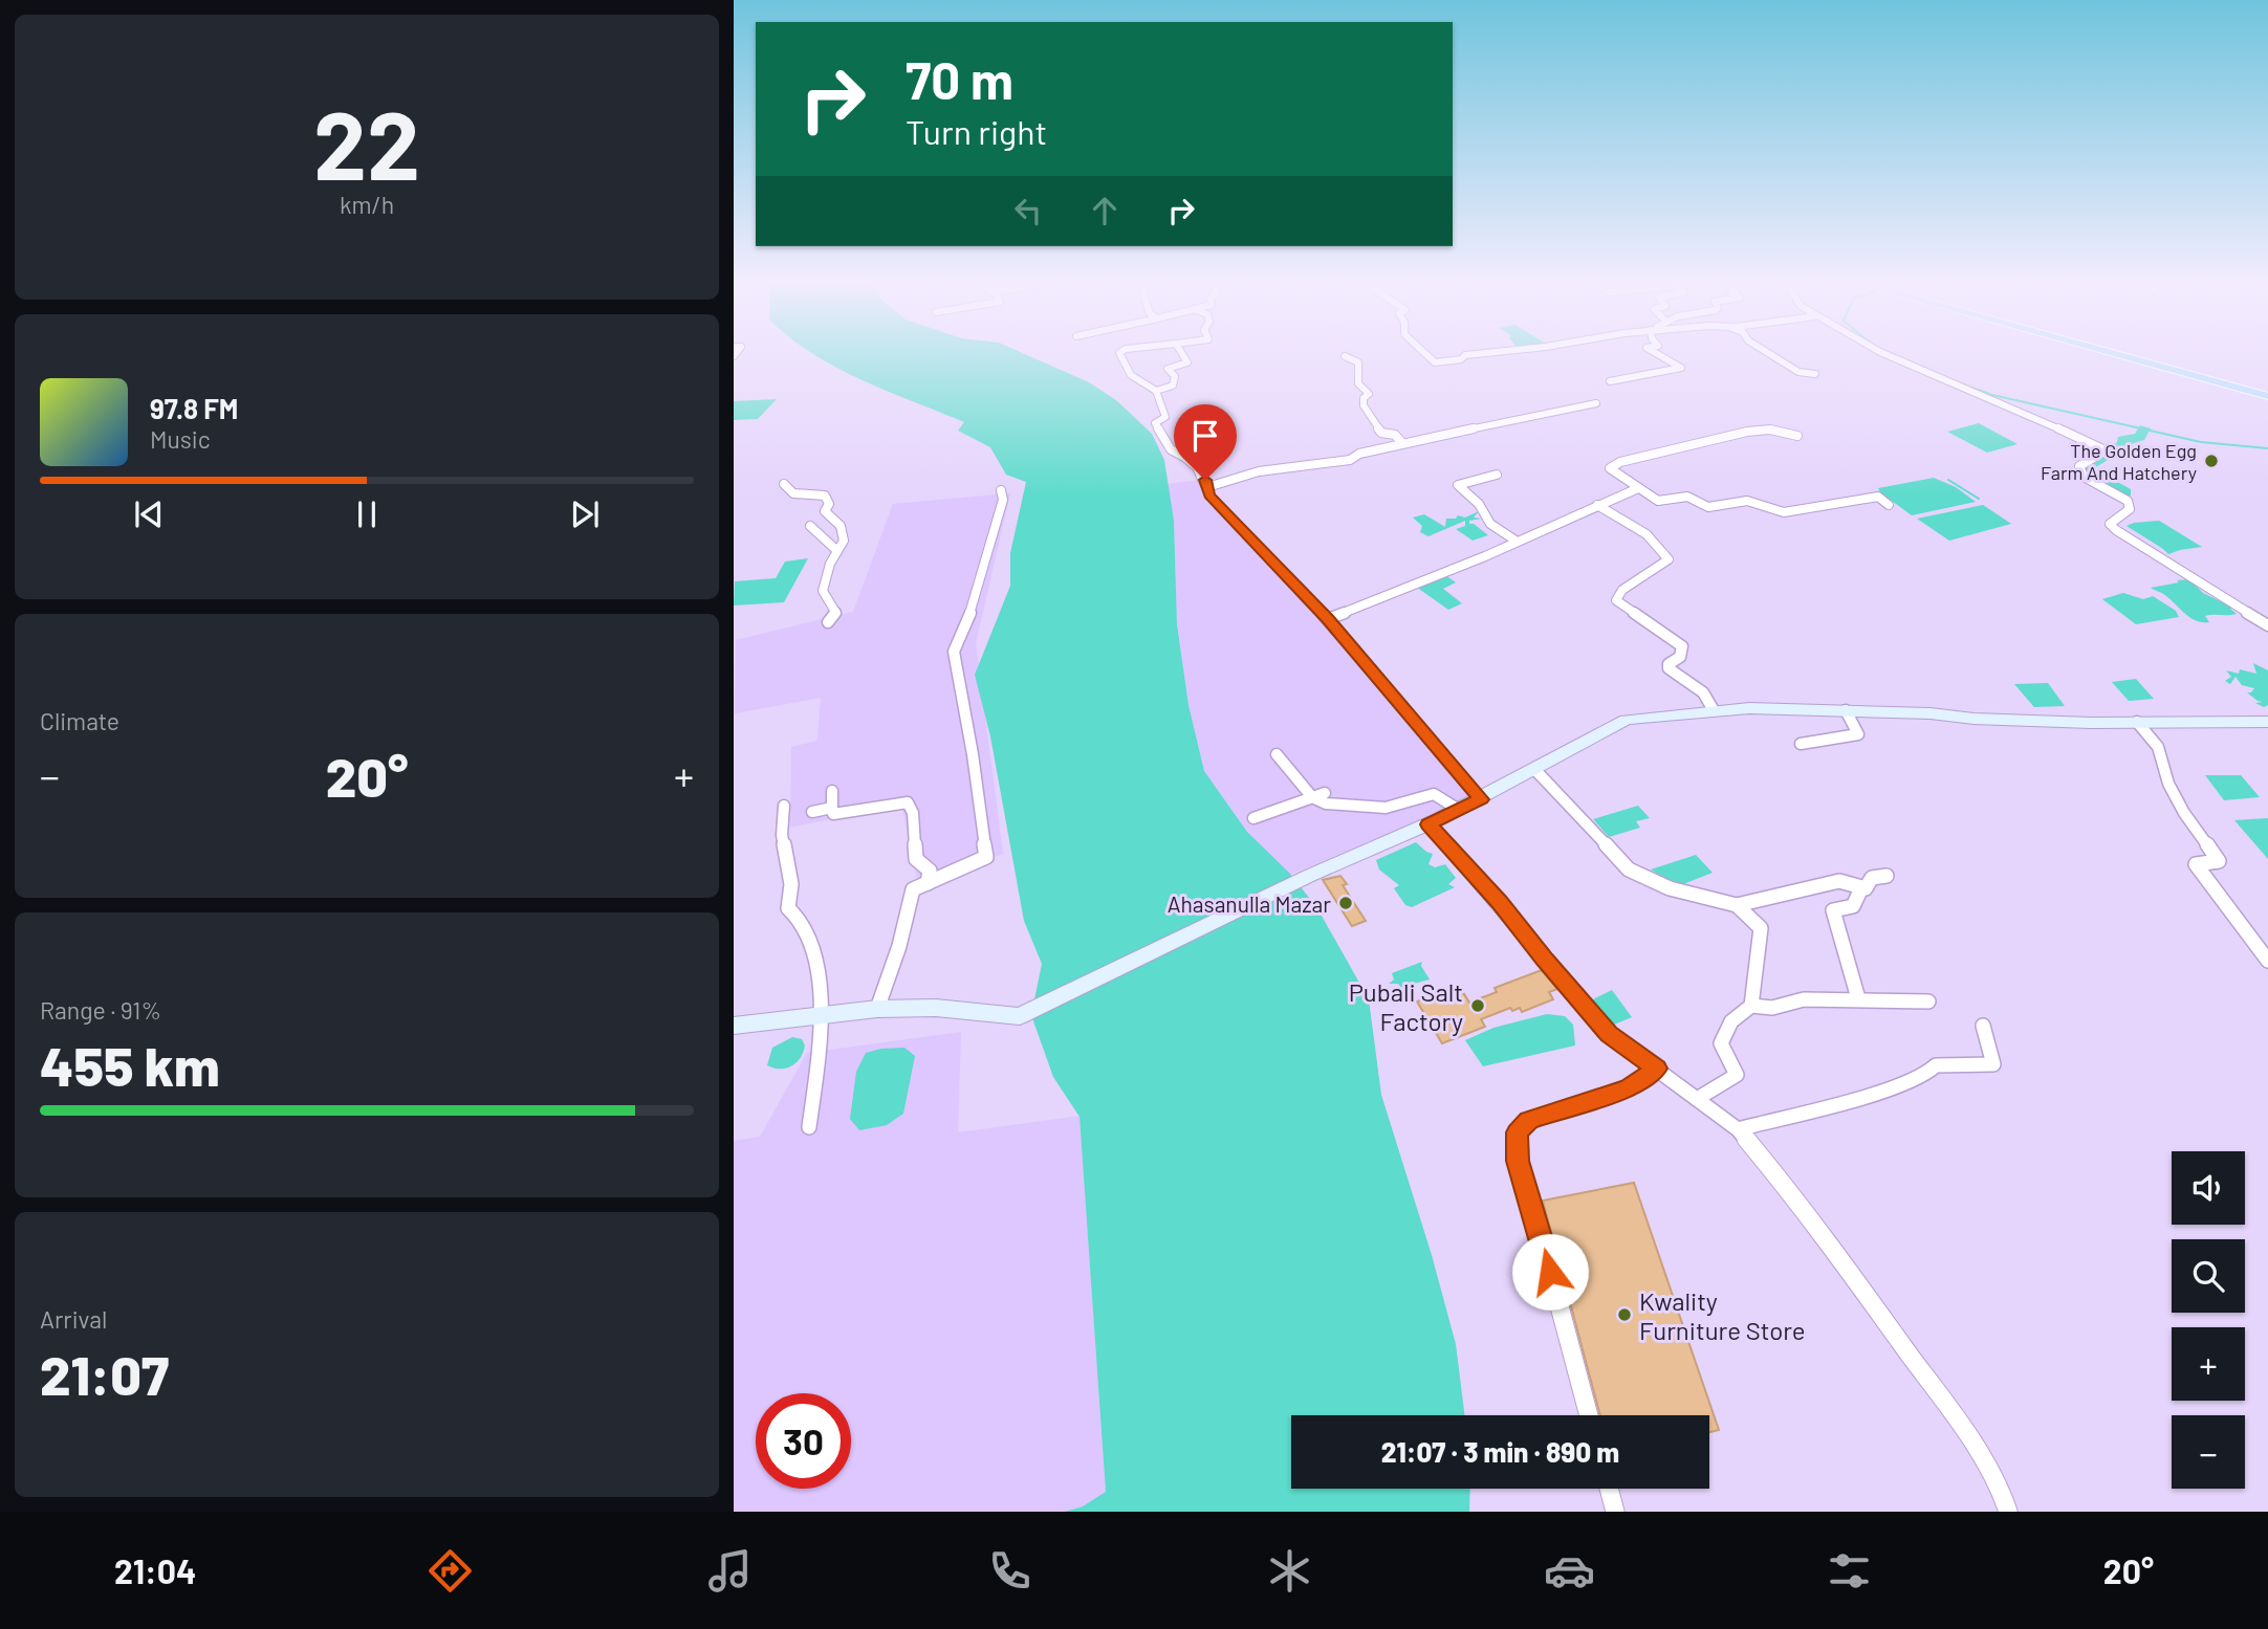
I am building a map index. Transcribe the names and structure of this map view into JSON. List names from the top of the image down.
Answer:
{
  "places": [
    "The Golden Egg Farm And Hatchery",
    "Ahasanulla Mazar",
    "Pubali Salt Factory",
    "Kwality Furniture Store"
  ],
  "page": {
    "tile": [
      ["22", "km/h"],
      "Climate",
      ["Range · 91%", "455 km"],
      ["Arrival", "21:07"]
    ],
    "turn": ["70 m", "Turn right"],
    "song": ["97.8 FM", "Music"],
    "heat": ["−", "20°", "+"],
    "map_buttons": ["+", "−"],
    "limit": "30",
    "trip": "21:07 · 3 min · 890 m",
    "tabs": ["21:04", "20°"]
  }
}
